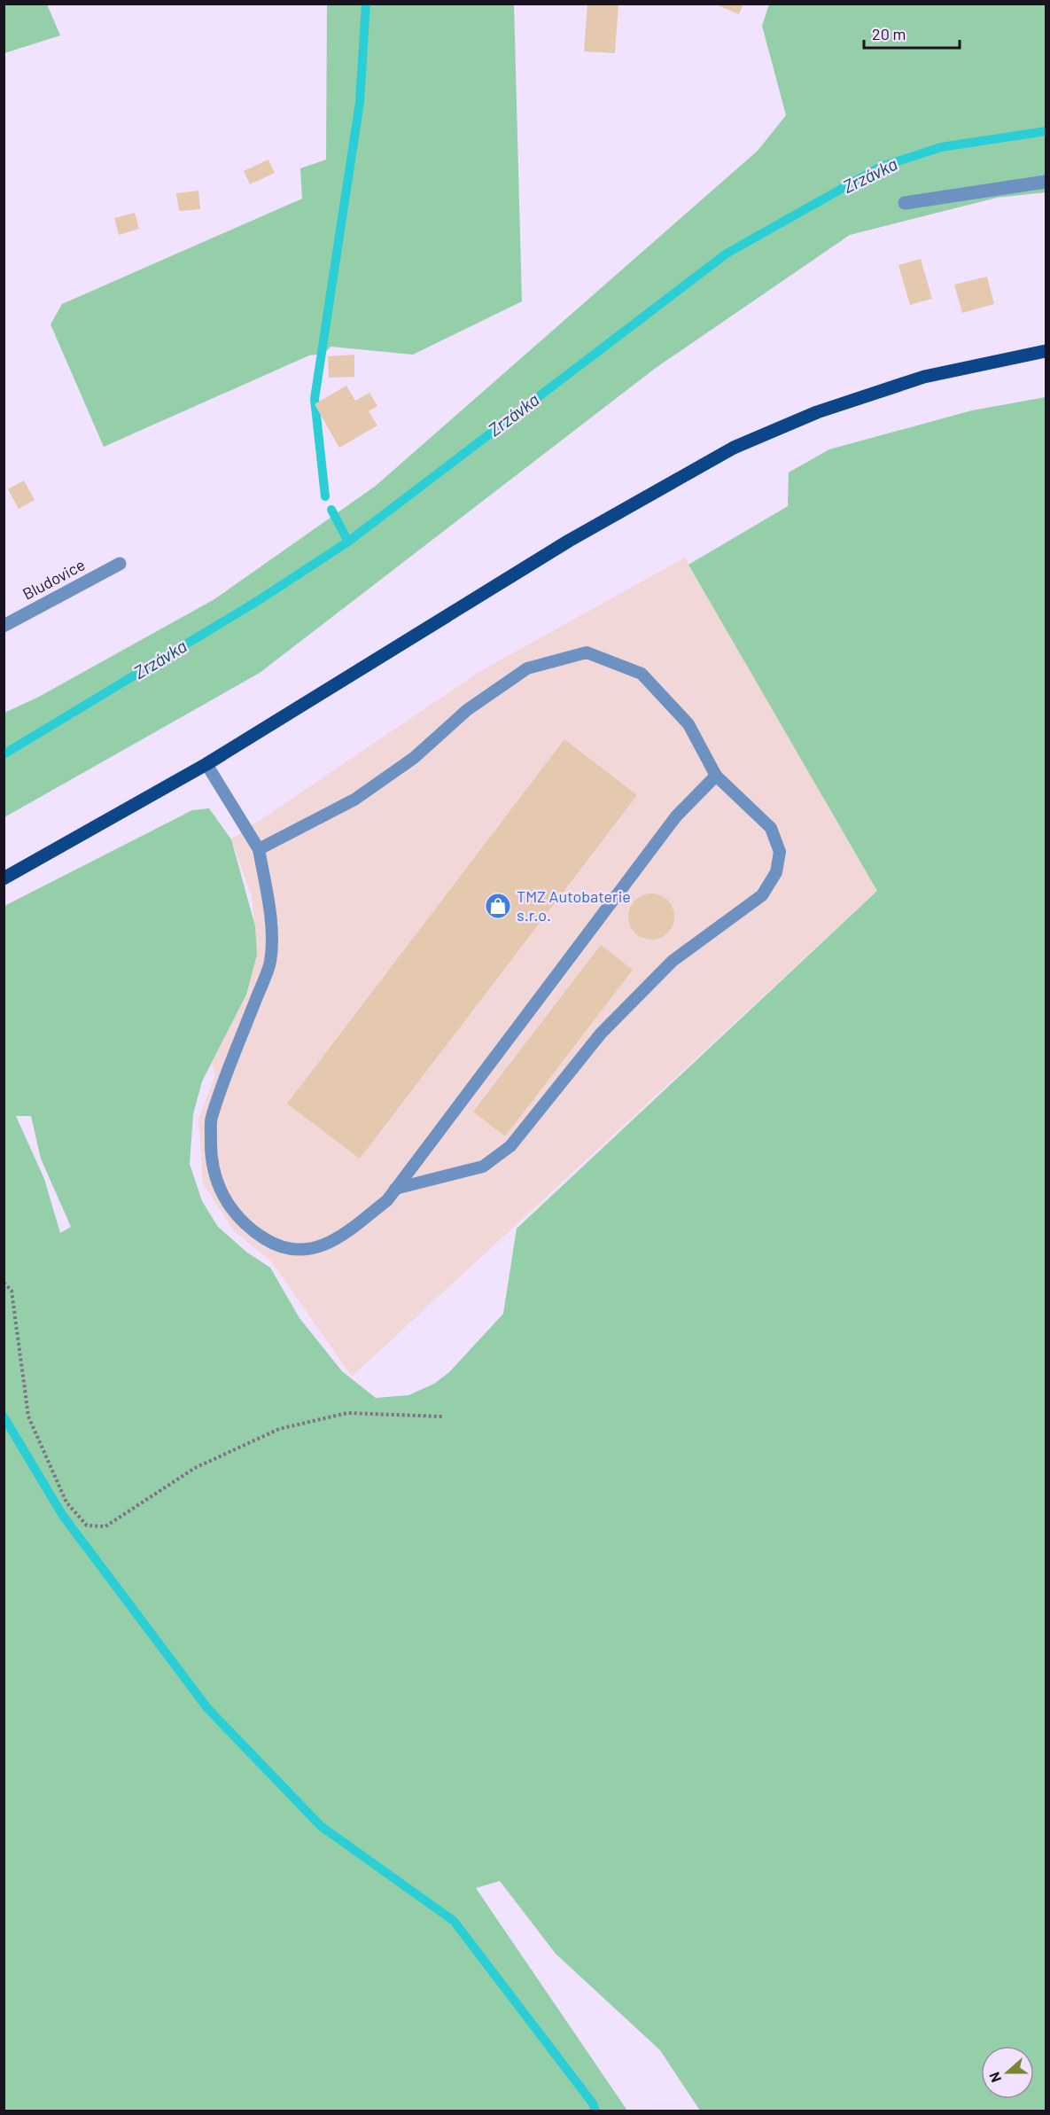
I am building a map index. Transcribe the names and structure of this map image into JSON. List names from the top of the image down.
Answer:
{
  "streets": {
    "street": ["Bludovice"]
  },
  "water": ["Zrzávka"],
  "places": {
    "shop": ["TMZ Autobaterie s.r.o."]
  },
  "scale_bar": "20 m",
  "north": "left"
}
